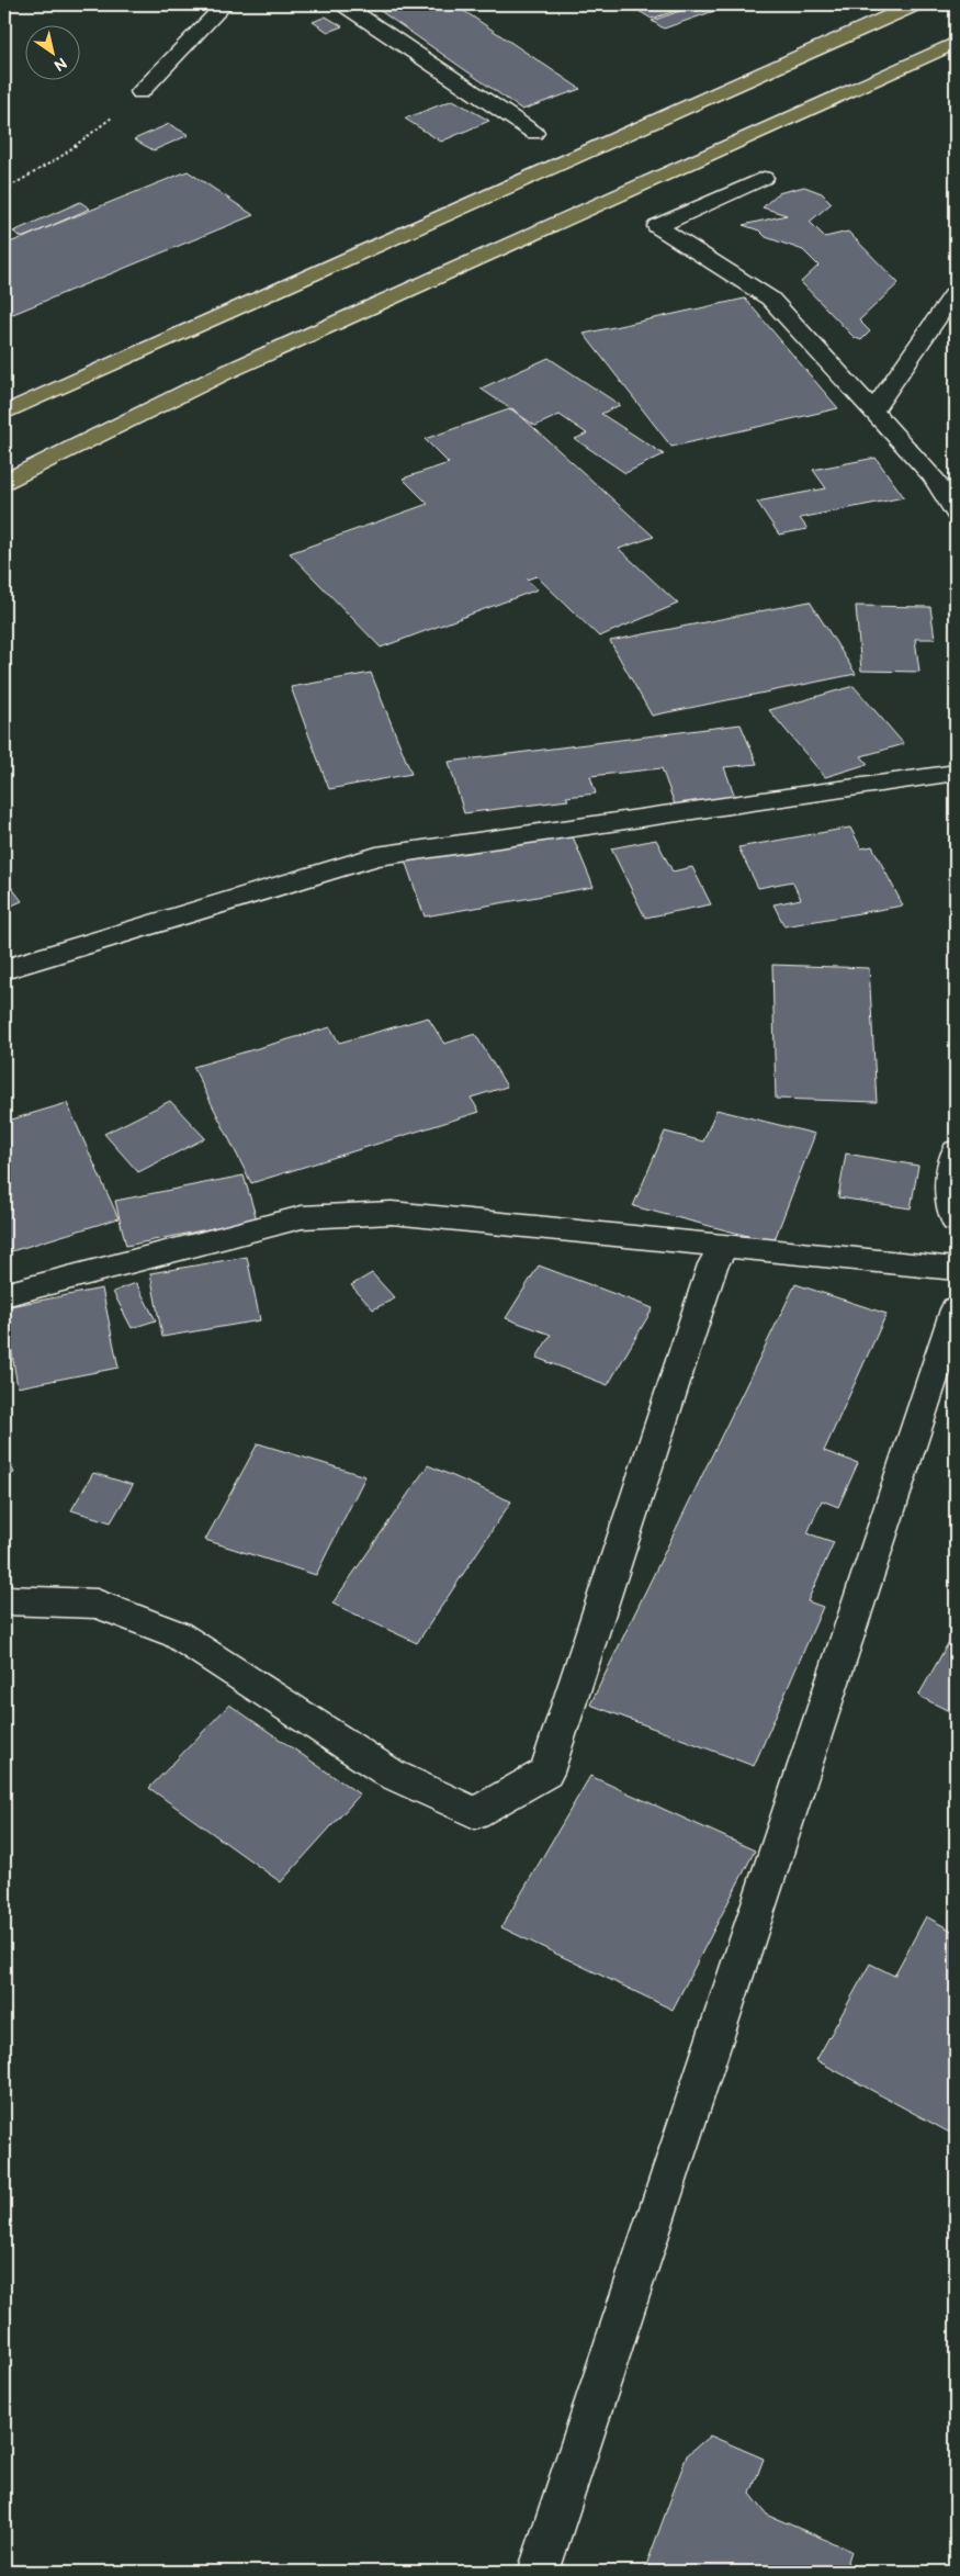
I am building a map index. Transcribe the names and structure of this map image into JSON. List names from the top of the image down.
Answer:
{
  "north": "bottom right"
}
